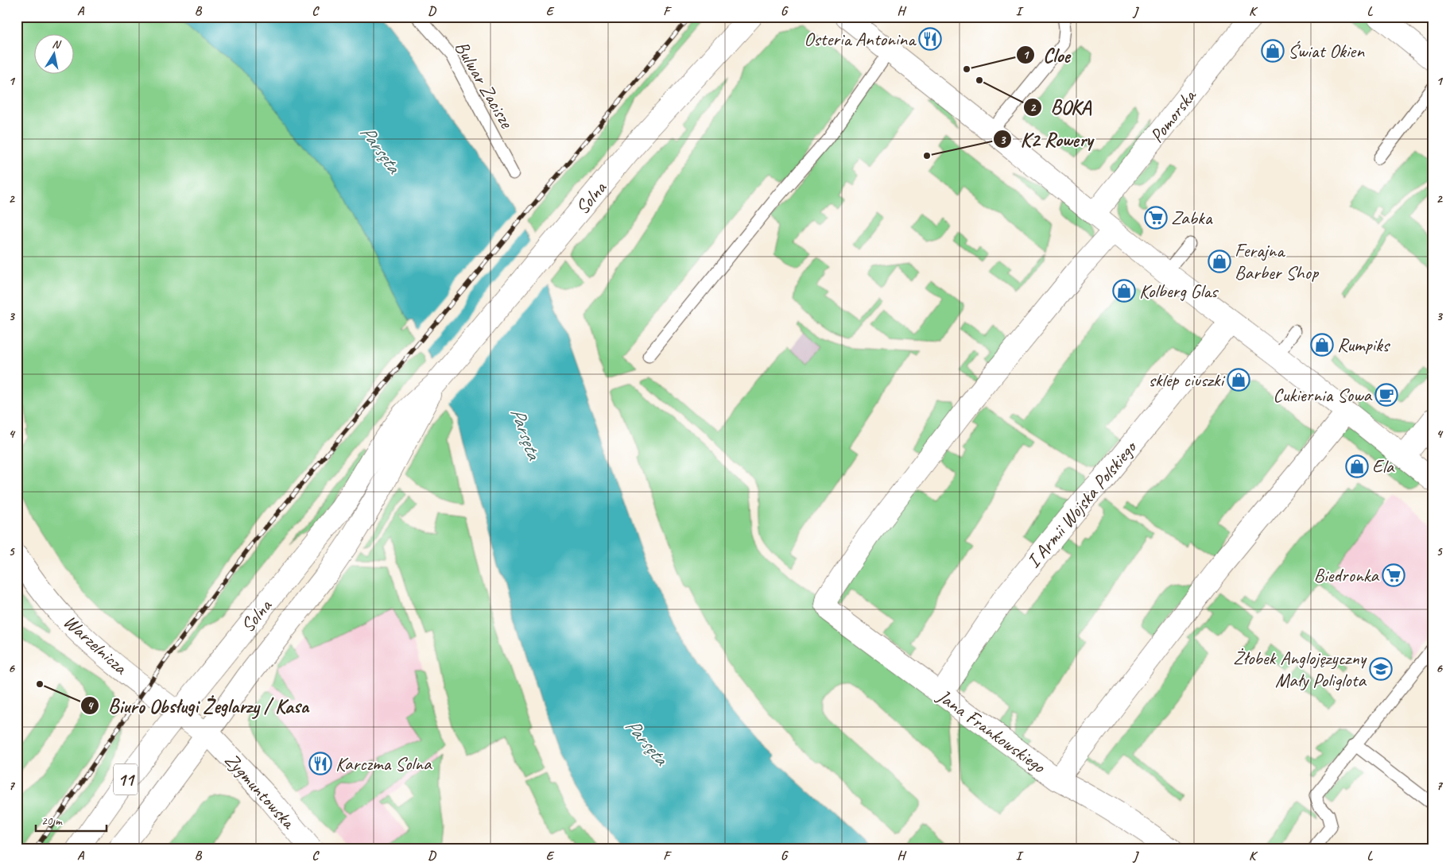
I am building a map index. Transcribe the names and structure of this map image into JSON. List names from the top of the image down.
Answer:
{
  "streets": {
    "street": [
      "Pomorska",
      "Solna",
      "I Armii Wojska Polskiego",
      "Warzelnicza",
      "Jana Frankowskiego",
      "11",
      "Zygmuntowska"
    ],
    "lane": ["Bulwar Zacisze"]
  },
  "crossings": [
    ["Solna", "Warzelnicza"],
    ["Solna", "Zygmuntowska"],
    ["I Armii Wojska Polskiego", "Jana Frankowskiego"],
    ["Warzelnicza", "Zygmuntowska"]
  ],
  "water": ["Parsęta"],
  "places": {
    "restaurant": ["Osteria Antonina", "Karczma Solna"],
    "shop": [
      "Świat Okien",
      "Ferajna Barber Shop",
      "Kolberg Glas",
      "Rumpiks",
      "sklep ciuszki",
      "Ela"
    ],
    "other": [
      "Cloe",
      "BOKA",
      "K2 Rowery",
      "Biuro Obsługi Żeglarzy / Kasa"
    ],
    "supermarket": ["Zabka", "Biedronka"],
    "cafe": ["Cukiernia Sowa"],
    "school or university": ["Żłobek Anglojęzyczny Mały Poliglota"]
  },
  "scale_bar": "20 m",
  "north": "top",
  "grid": {
    "columns": [
      "A",
      "B",
      "C",
      "D",
      "E",
      "F",
      "G",
      "H",
      "I",
      "J",
      "K",
      "L"
    ],
    "rows": [
      "1",
      "2",
      "3",
      "4",
      "5",
      "6",
      "7"
    ]
  }
}
